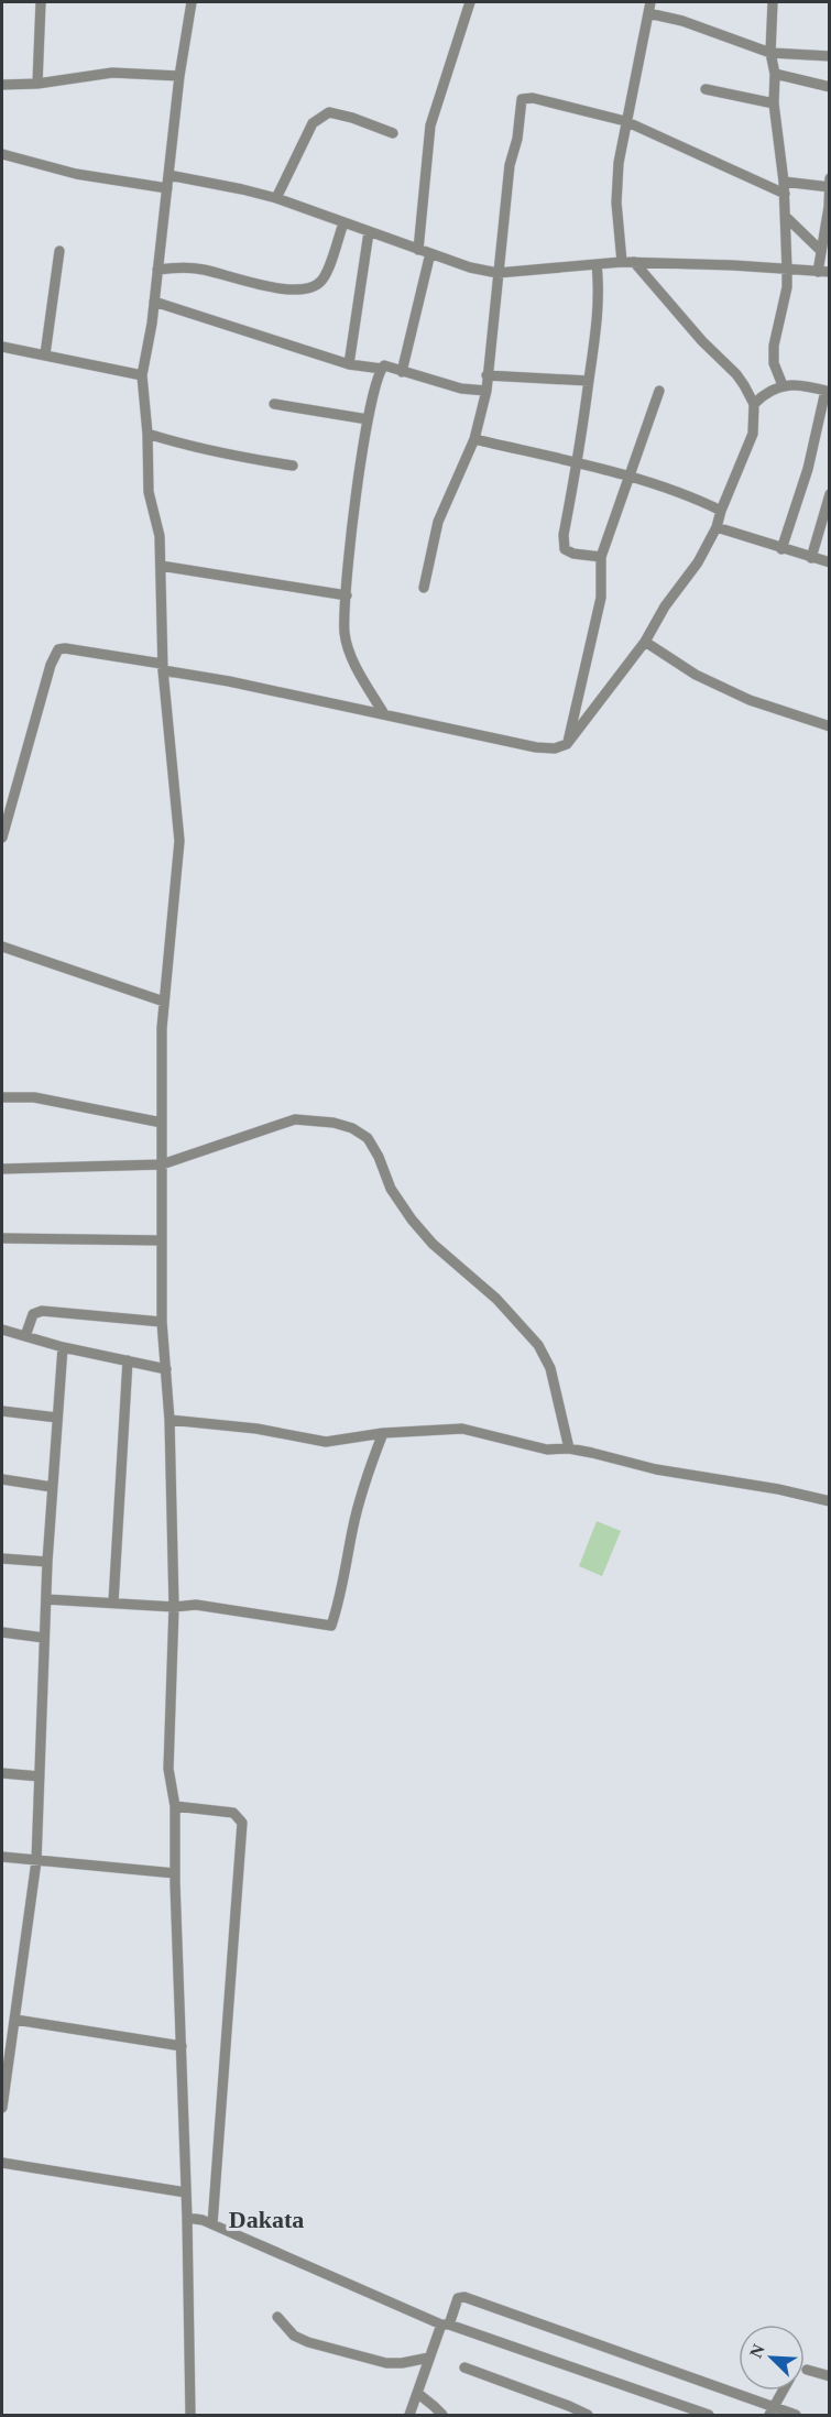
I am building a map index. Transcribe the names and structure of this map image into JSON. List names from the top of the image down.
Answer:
{
  "districts": ["Dakata"],
  "north": "top left"
}
